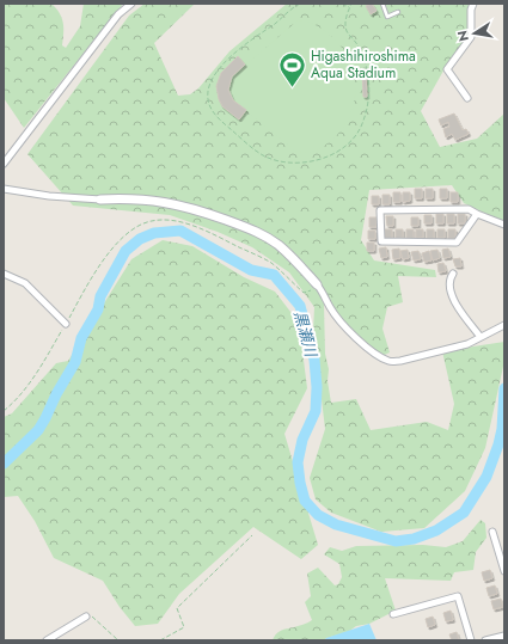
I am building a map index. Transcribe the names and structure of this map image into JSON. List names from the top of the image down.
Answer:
{
  "water": ["黒瀬川"],
  "places": {
    "sports": ["Higashihiroshima Aqua Stadium"]
  },
  "north": "left"
}
